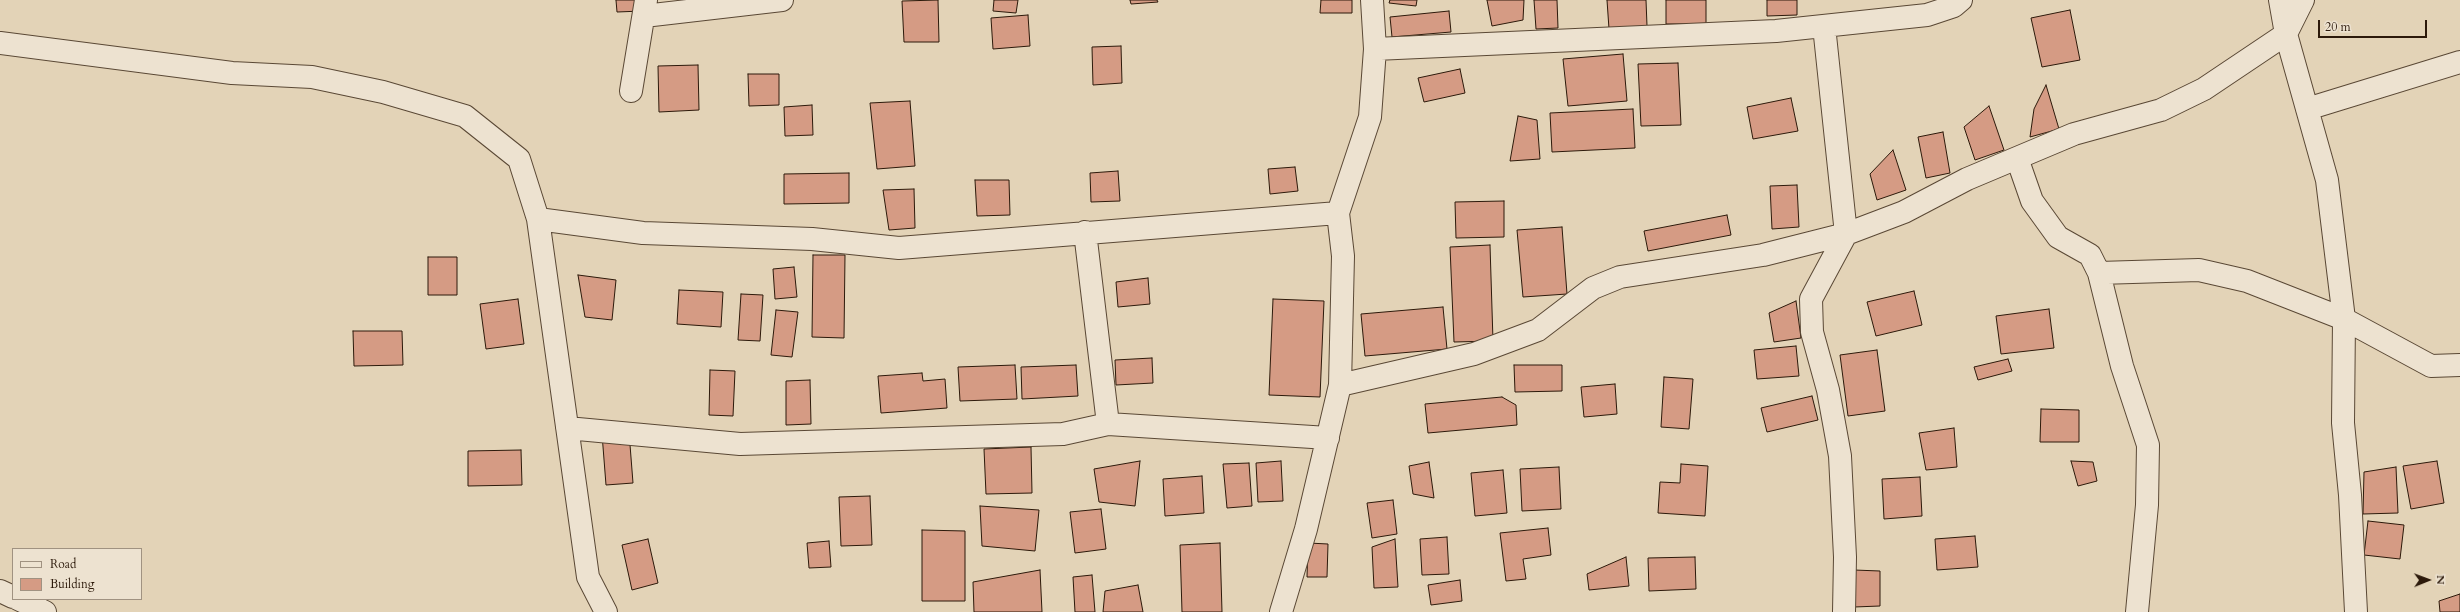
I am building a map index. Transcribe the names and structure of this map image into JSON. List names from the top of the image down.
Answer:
{
  "legend": ["Road", "Building"],
  "scale_bar": "20 m",
  "north": "right"
}
